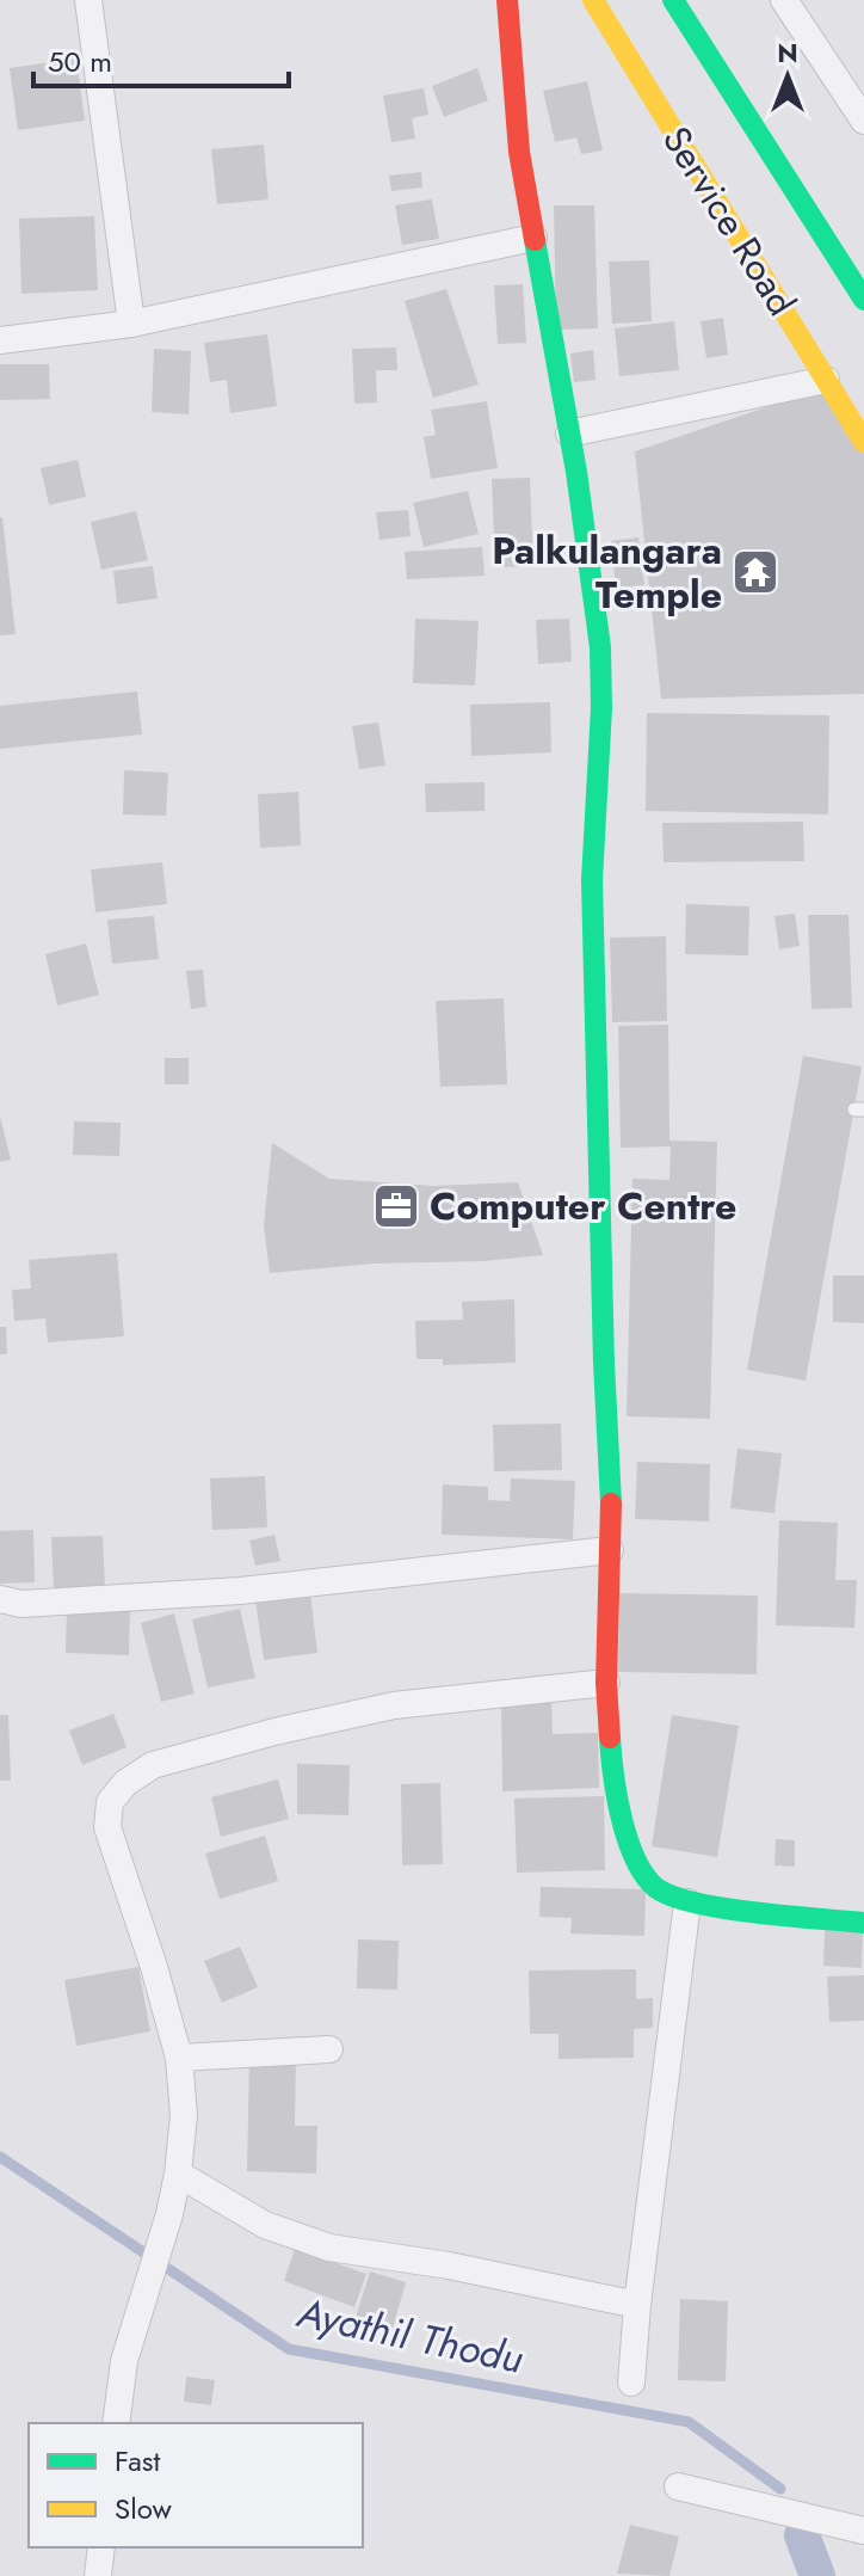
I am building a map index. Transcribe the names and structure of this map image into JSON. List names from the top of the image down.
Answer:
{
  "streets": {
    "main road": ["Service Road"]
  },
  "water": ["Ayathil Thodu"],
  "places": {
    "temple": ["Palkulangara Temple"],
    "office": ["Computer Centre"]
  },
  "legend": ["Fast", "Slow"],
  "scale_bar": "50 m",
  "north": "top"
}
